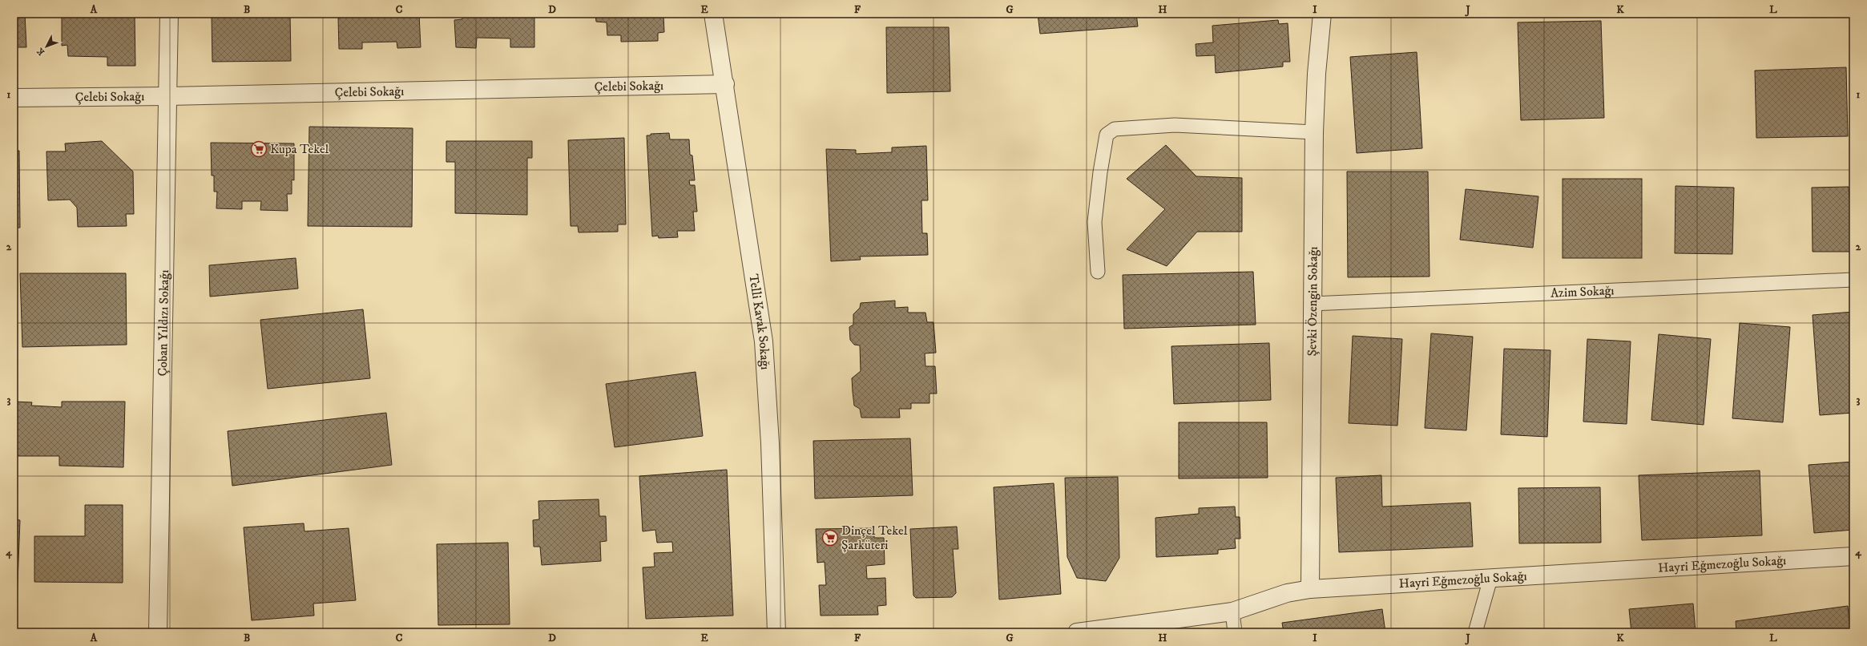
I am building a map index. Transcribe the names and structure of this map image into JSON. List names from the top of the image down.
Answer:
{
  "streets": {
    "street": [
      "Çelebi Sokağı",
      "Şevki Özengin Sokağı",
      "Telli Kavak Sokağı",
      "Çoban Yıldızı Sokağı",
      "Hayri Eğmezoğlu Sokağı"
    ],
    "lane": ["Azim Sokağı"]
  },
  "crossings": [
    ["Çelebi Sokağı", "Telli Kavak Sokağı"],
    ["Çelebi Sokağı", "Çoban Yıldızı Sokağı"],
    ["Azim Sokağı", "Şevki Özengin Sokağı"],
    ["Şevki Özengin Sokağı", "Hayri Eğmezoğlu Sokağı"]
  ],
  "places": {
    "supermarket": ["Kupa Tekel", "Dinçel Tekel Şarküteri"]
  },
  "north": "bottom left",
  "grid": {
    "columns": [
      "A",
      "B",
      "C",
      "D",
      "E",
      "F",
      "G",
      "H",
      "I",
      "J",
      "K",
      "L"
    ],
    "rows": [
      "1",
      "2",
      "3",
      "4"
    ]
  }
}
